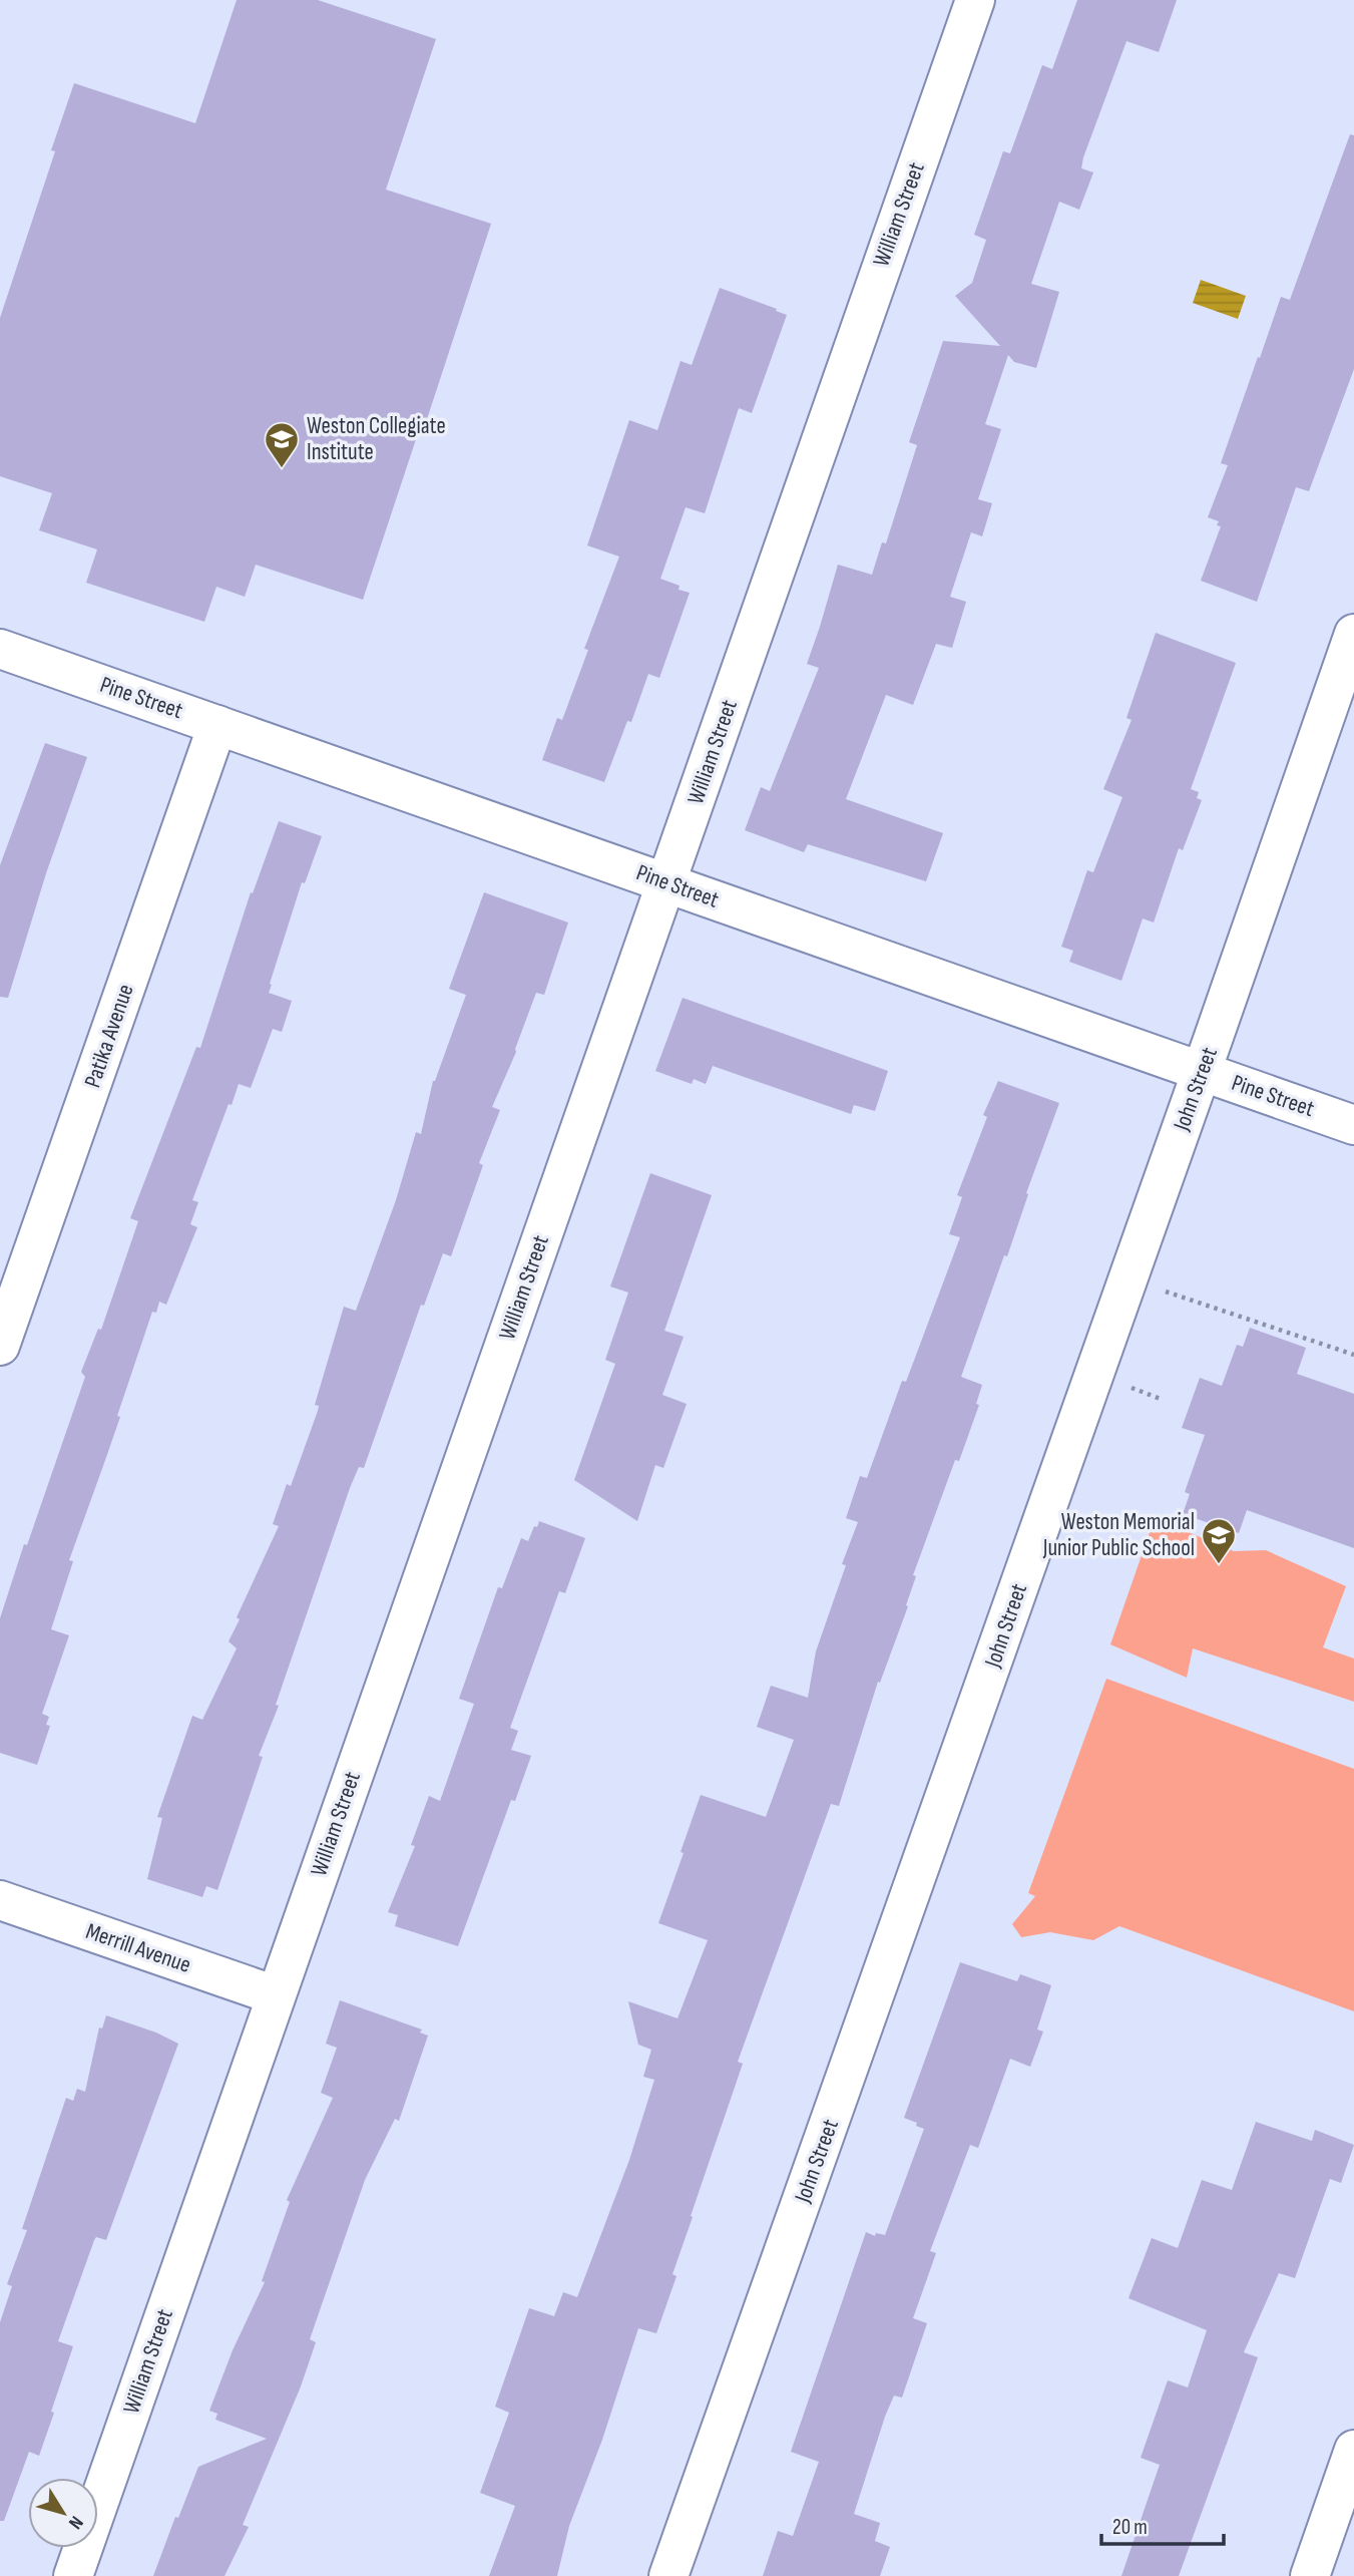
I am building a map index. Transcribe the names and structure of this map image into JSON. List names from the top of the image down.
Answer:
{
  "streets": {
    "street": [
      "William Street",
      "Pine Street",
      "Patika Avenue",
      "John Street",
      "Merrill Avenue"
    ]
  },
  "crossings": [
    ["William Street", "Pine Street"],
    ["William Street", "Merrill Avenue"],
    ["Pine Street", "Patika Avenue"],
    ["Pine Street", "John Street"]
  ],
  "places": {
    "school or university": ["Weston Collegiate Institute", "Weston Memorial Junior Public School"]
  },
  "scale_bar": "20 m",
  "north": "bottom right"
}
